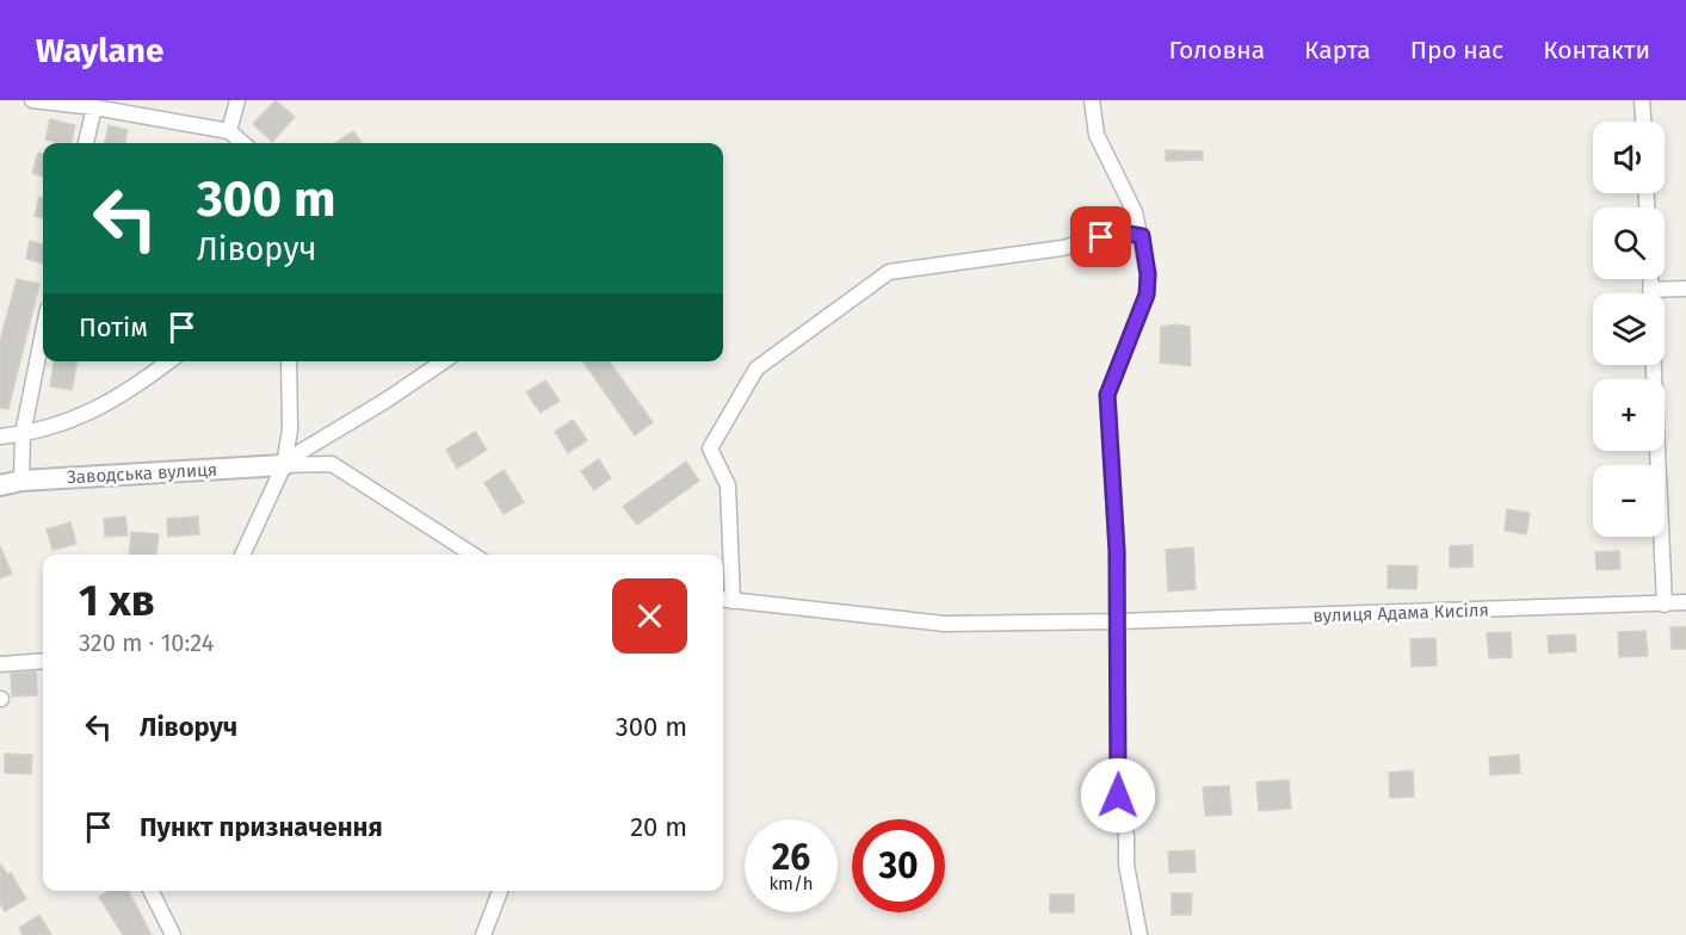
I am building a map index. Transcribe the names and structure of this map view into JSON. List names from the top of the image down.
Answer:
{
  "streets": {
    "street": ["Заводська вулиця", "вулиця Адама Кисіля"]
  },
  "page": {
    "header": "Waylane",
    "nav": [
      "Головна",
      "Карта",
      "Про нас",
      "Контакти"
    ],
    "map_buttons": ["+", "−"],
    "turn": ["300 m", "Ліворуч"],
    "then": "Потім",
    "heading": ["1 хв", "320 m · 10:24"],
    "list": [
      {
        "name": "Ліворуч",
        "value": "300 m"
      },
      {
        "name": "Пункт призначення",
        "value": "20 m"
      }
    ],
    "speed": "26 km/h",
    "limit": "30"
  }
}
